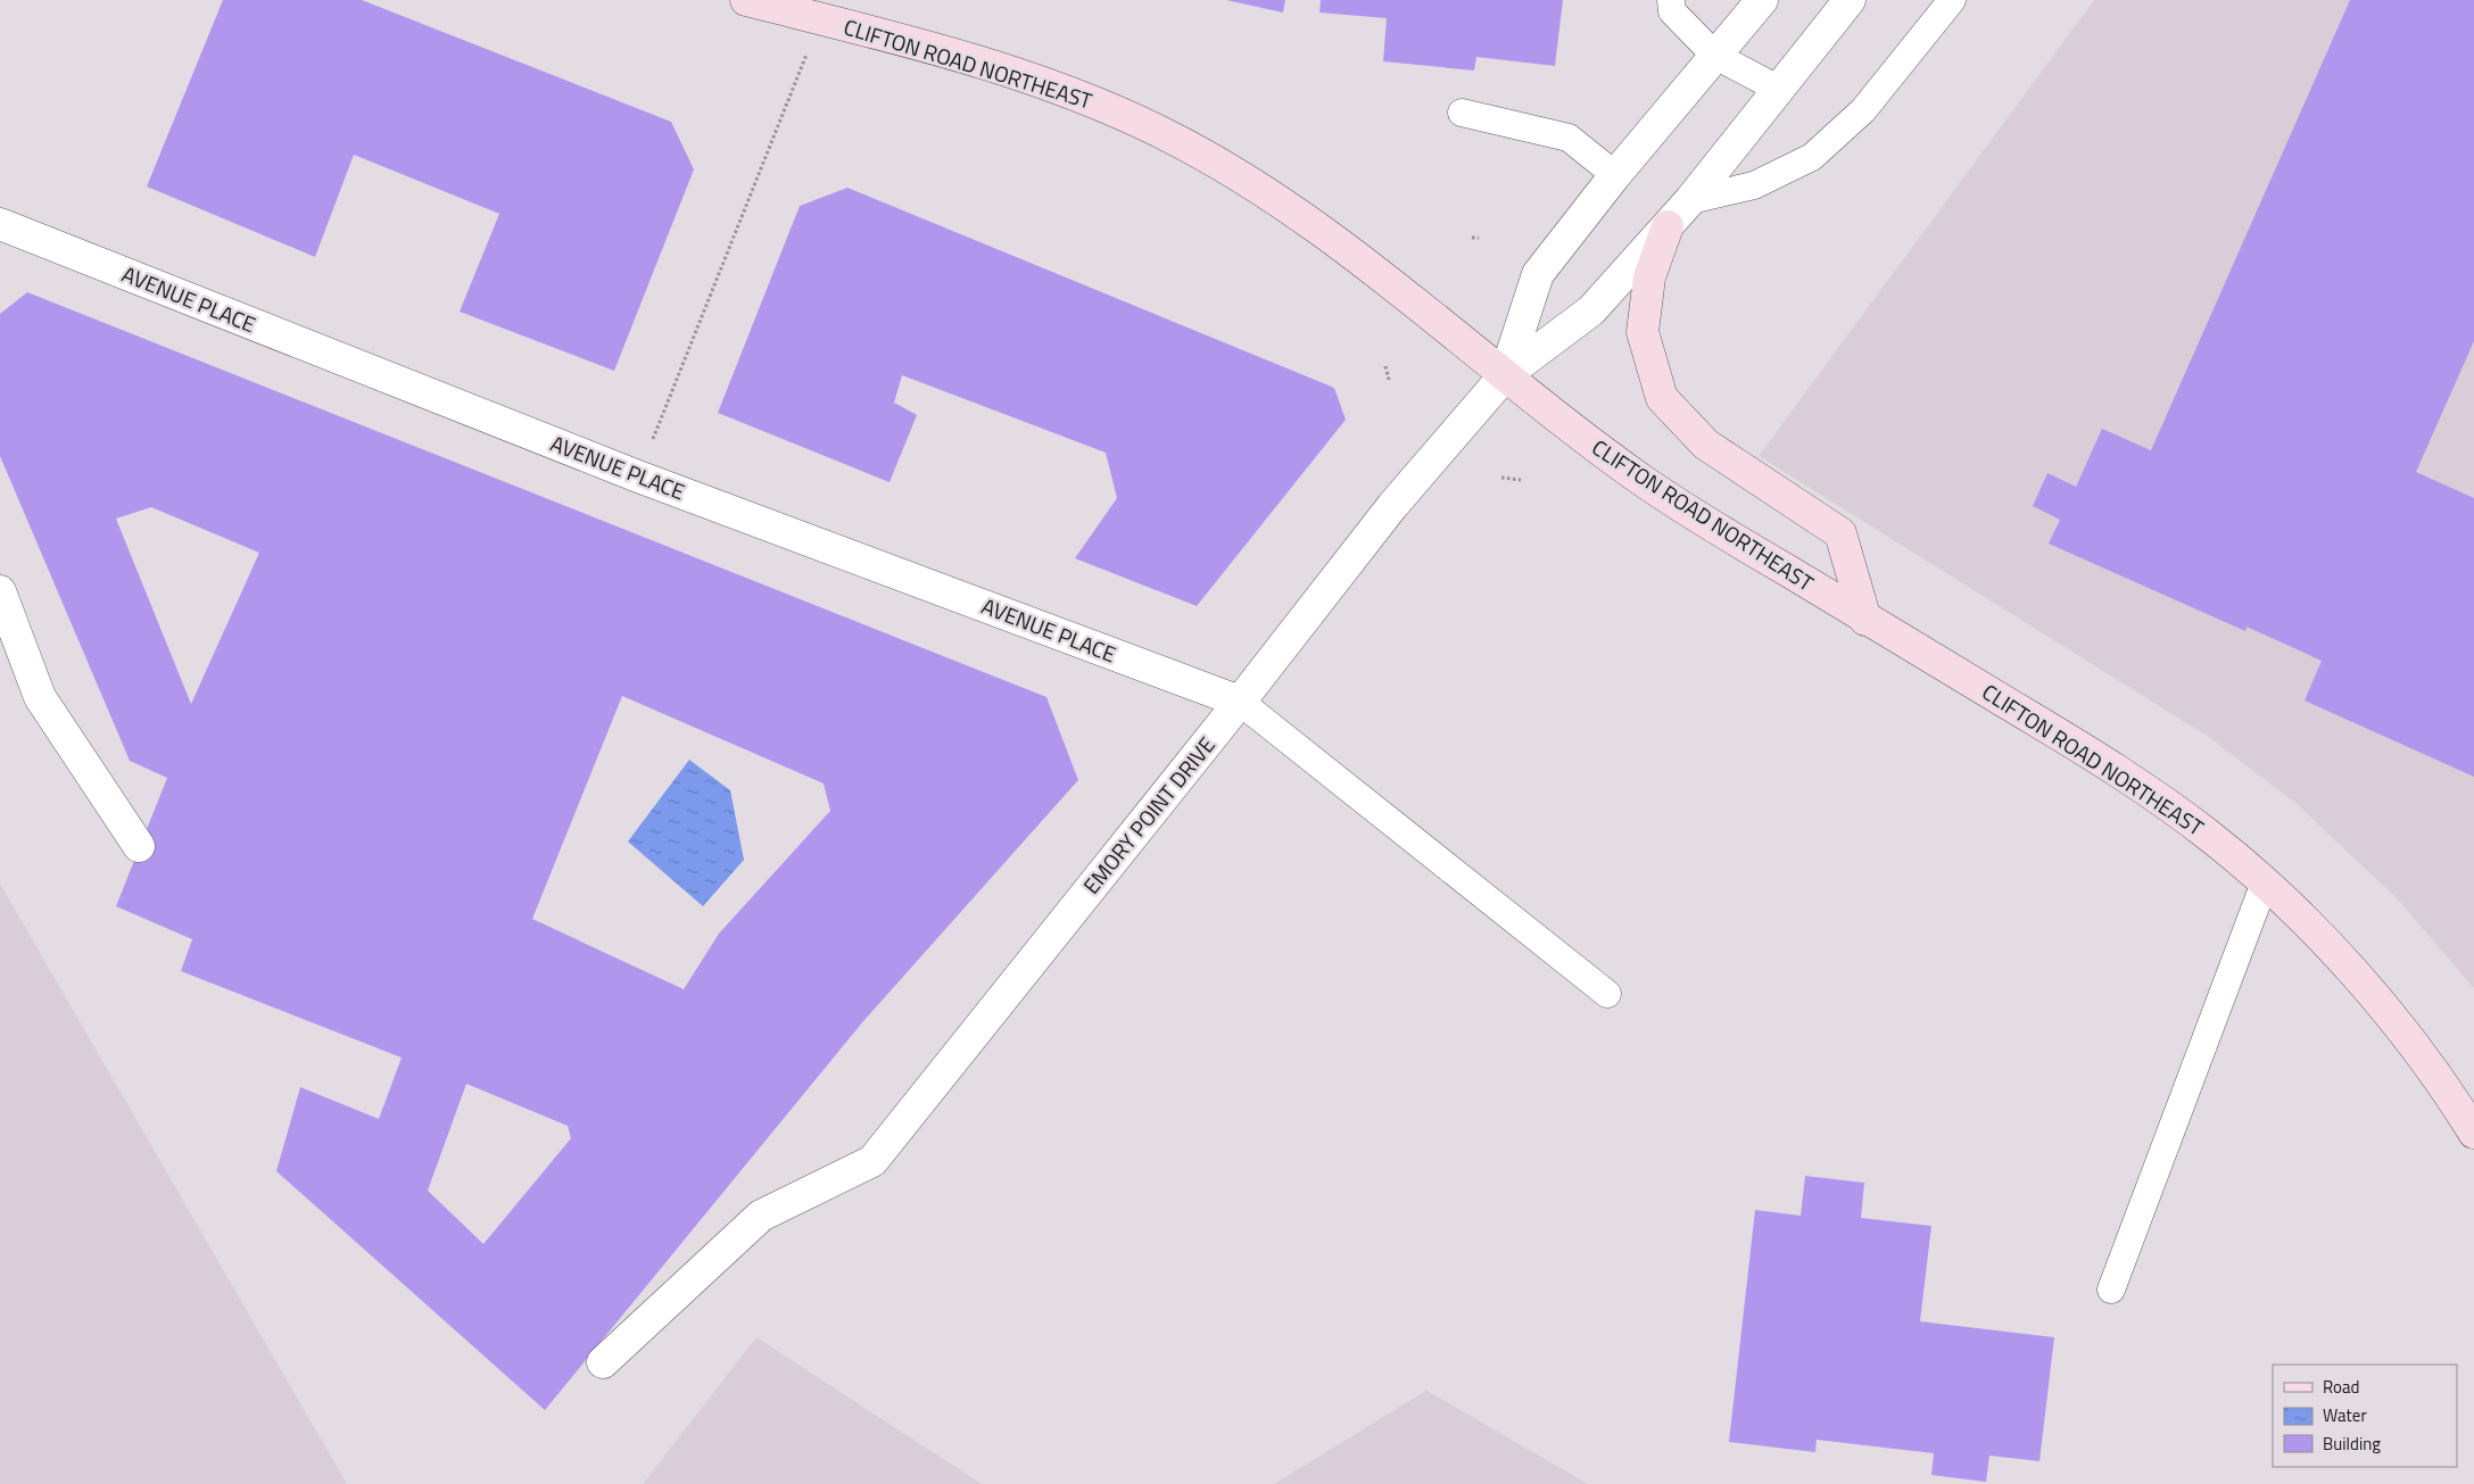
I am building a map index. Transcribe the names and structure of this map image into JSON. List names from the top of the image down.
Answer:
{
  "streets": {
    "main road": ["CLIFTON ROAD NORTHEAST"],
    "street": ["AVENUE PLACE", "EMORY POINT DRIVE"]
  },
  "crossings": [
    ["CLIFTON ROAD NORTHEAST", "EMORY POINT DRIVE"],
    ["AVENUE PLACE", "EMORY POINT DRIVE"]
  ],
  "legend": ["Road", "Water", "Building"]
}
